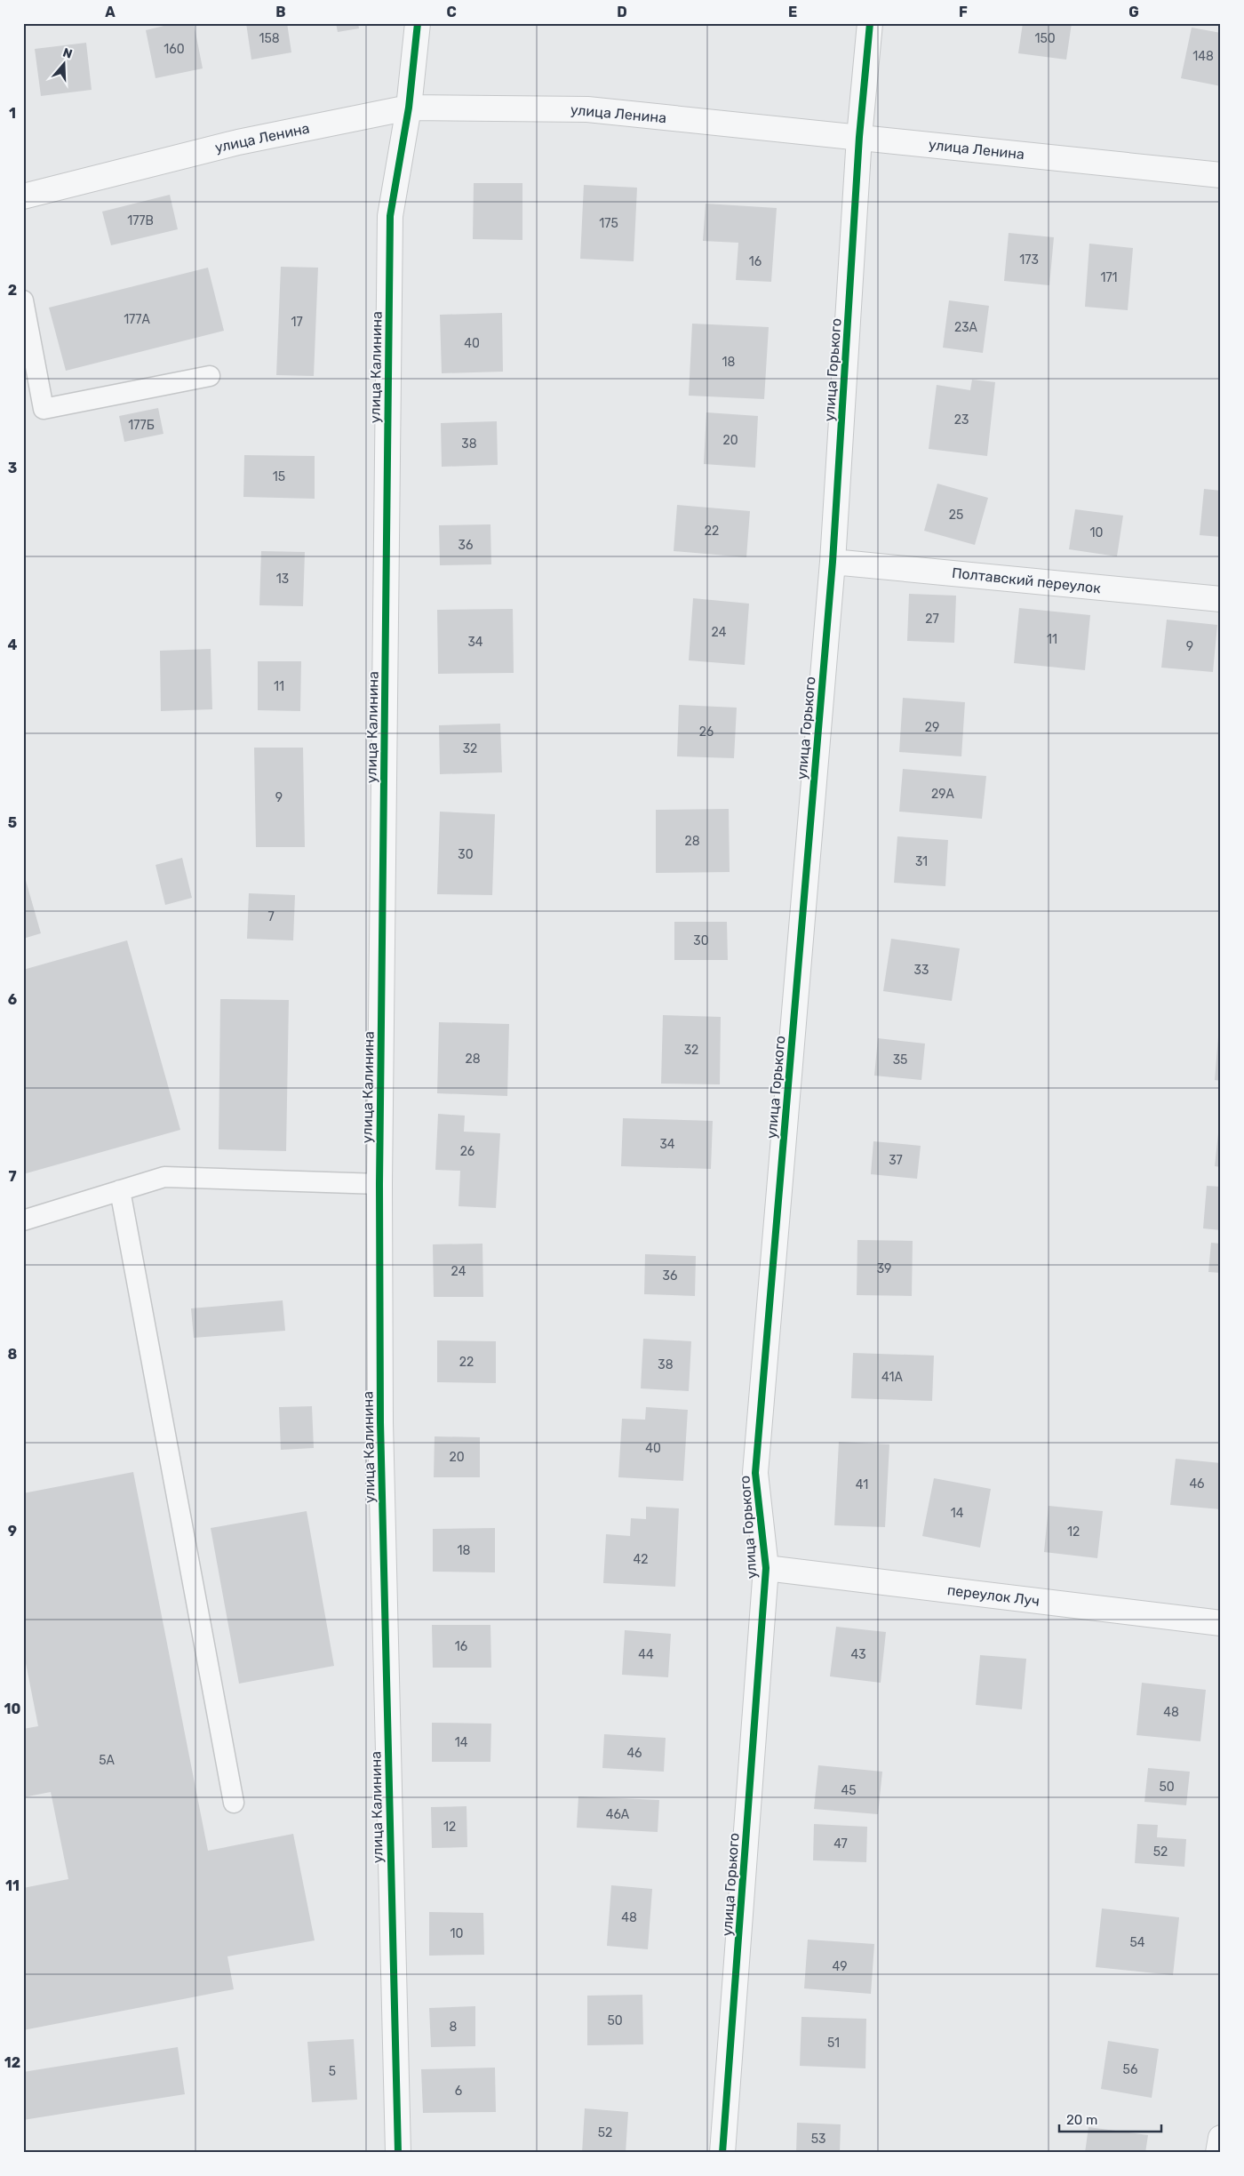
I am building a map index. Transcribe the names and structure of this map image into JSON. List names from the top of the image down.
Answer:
{
  "streets": {
    "street": [
      "улица Ленина",
      "улица Калинина",
      "улица Горького",
      "Полтавский переулок",
      "переулок Луч"
    ]
  },
  "crossings": [
    ["улица Ленина", "улица Калинина"],
    ["улица Ленина", "улица Горького"],
    ["улица Горького", "Полтавский переулок"],
    ["улица Горького", "переулок Луч"]
  ],
  "house_numbers": [
    "158",
    "150",
    "160",
    "148",
    "177В",
    "175",
    "173",
    "16",
    "171",
    "177А",
    "17",
    "23А",
    "40",
    "18",
    "23",
    "177Б",
    "20",
    "38",
    "15",
    "25",
    "22",
    "10",
    "36",
    "13",
    "27",
    "24",
    "11",
    "34",
    "9",
    "11",
    "29",
    "26",
    "32",
    "29А",
    "9",
    "28",
    "30",
    "31",
    "7",
    "30",
    "33",
    "32",
    "28",
    "35",
    "34",
    "26",
    "37",
    "39",
    "24",
    "36",
    "22",
    "38",
    "41А",
    "40",
    "20",
    "46",
    "41",
    "14",
    "12",
    "18",
    "42",
    "16",
    "44",
    "43",
    "48",
    "14",
    "46",
    "5А",
    "50",
    "45",
    "46А",
    "12",
    "47",
    "52",
    "48",
    "10",
    "54",
    "49",
    "50",
    "8",
    "51",
    "56",
    "5",
    "6",
    "52",
    "53"
  ],
  "scale_bar": "20 m",
  "north": "top",
  "grid": {
    "columns": [
      "A",
      "B",
      "C",
      "D",
      "E",
      "F",
      "G"
    ],
    "rows": [
      "1",
      "2",
      "3",
      "4",
      "5",
      "6",
      "7",
      "8",
      "9",
      "10",
      "11",
      "12"
    ]
  }
}
